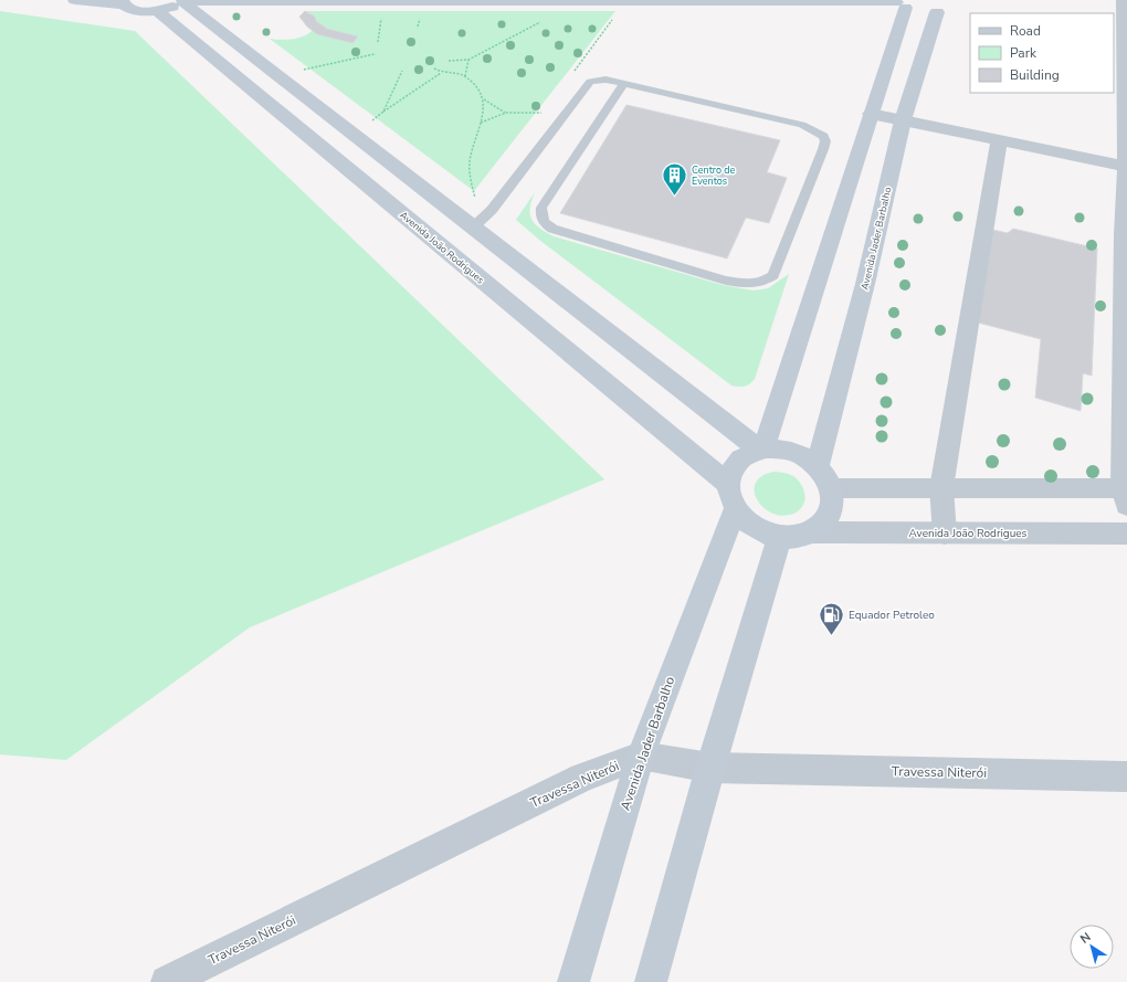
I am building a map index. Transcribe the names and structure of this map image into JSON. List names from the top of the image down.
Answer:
{
  "streets": {
    "main road": ["Avenida Jader Barbalho", "Avenida João Rodrigues"],
    "street": ["Travessa Niterói"]
  },
  "crossings": [
    ["Avenida Jader Barbalho", "Avenida João Rodrigues"],
    ["Avenida Jader Barbalho", "Travessa Niterói"]
  ],
  "places": {
    "building": ["Centro de Eventos"],
    "fuel station": ["Equador Petroleo"]
  },
  "legend": ["Road", "Park", "Building"],
  "north": "top left"
}
